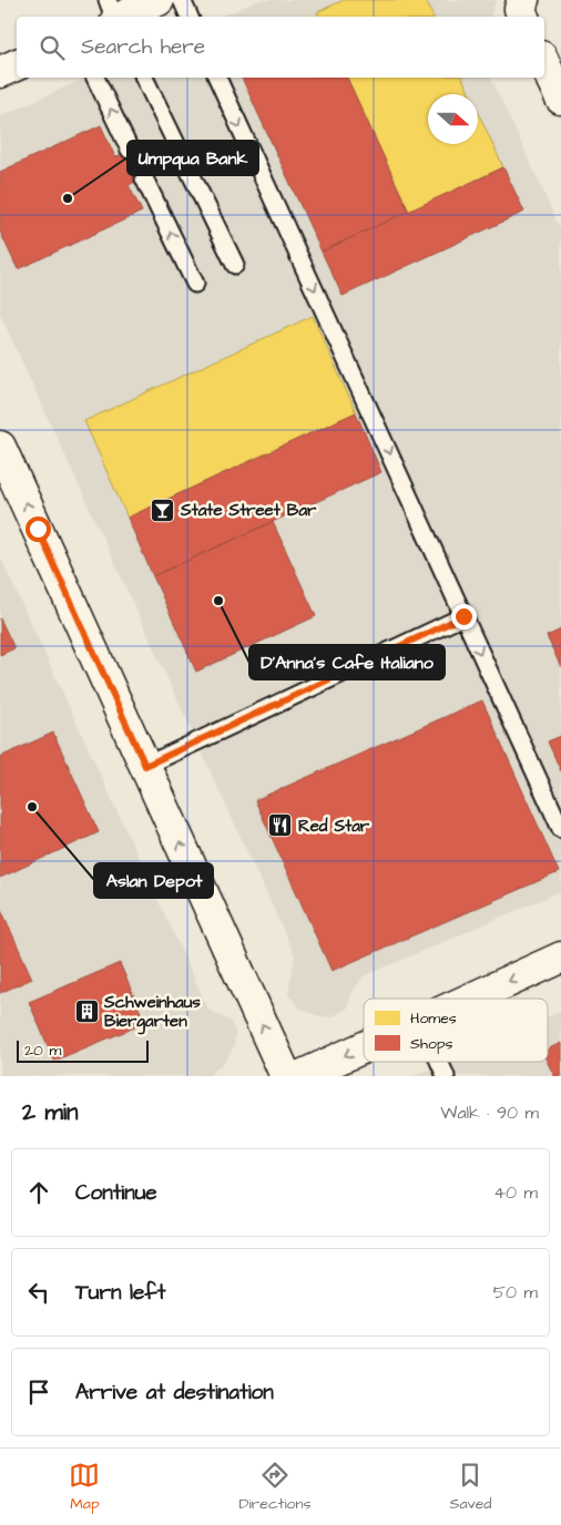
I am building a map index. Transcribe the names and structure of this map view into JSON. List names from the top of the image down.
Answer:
{
  "places": {
    "other": ["Umpqua Bank", "D'Anna's Cafe Italiano", "Aslan Depot"],
    "bar": ["State Street Bar"],
    "restaurant": ["Red Star"],
    "building": ["Schweinhaus Biergarten"]
  },
  "legend": ["Homes", "Shops"],
  "scale_bar": "20 m",
  "north": "right",
  "page": {
    "search": "Search here",
    "scale": "20 m",
    "heading": ["2 min", "Walk · 90 m"],
    "list": [
      ["Continue", "40 m"],
      ["Turn left", "50 m"],
      "Arrive at destination"
    ],
    "nav": ["Map", "Directions", "Saved"]
  }
}
